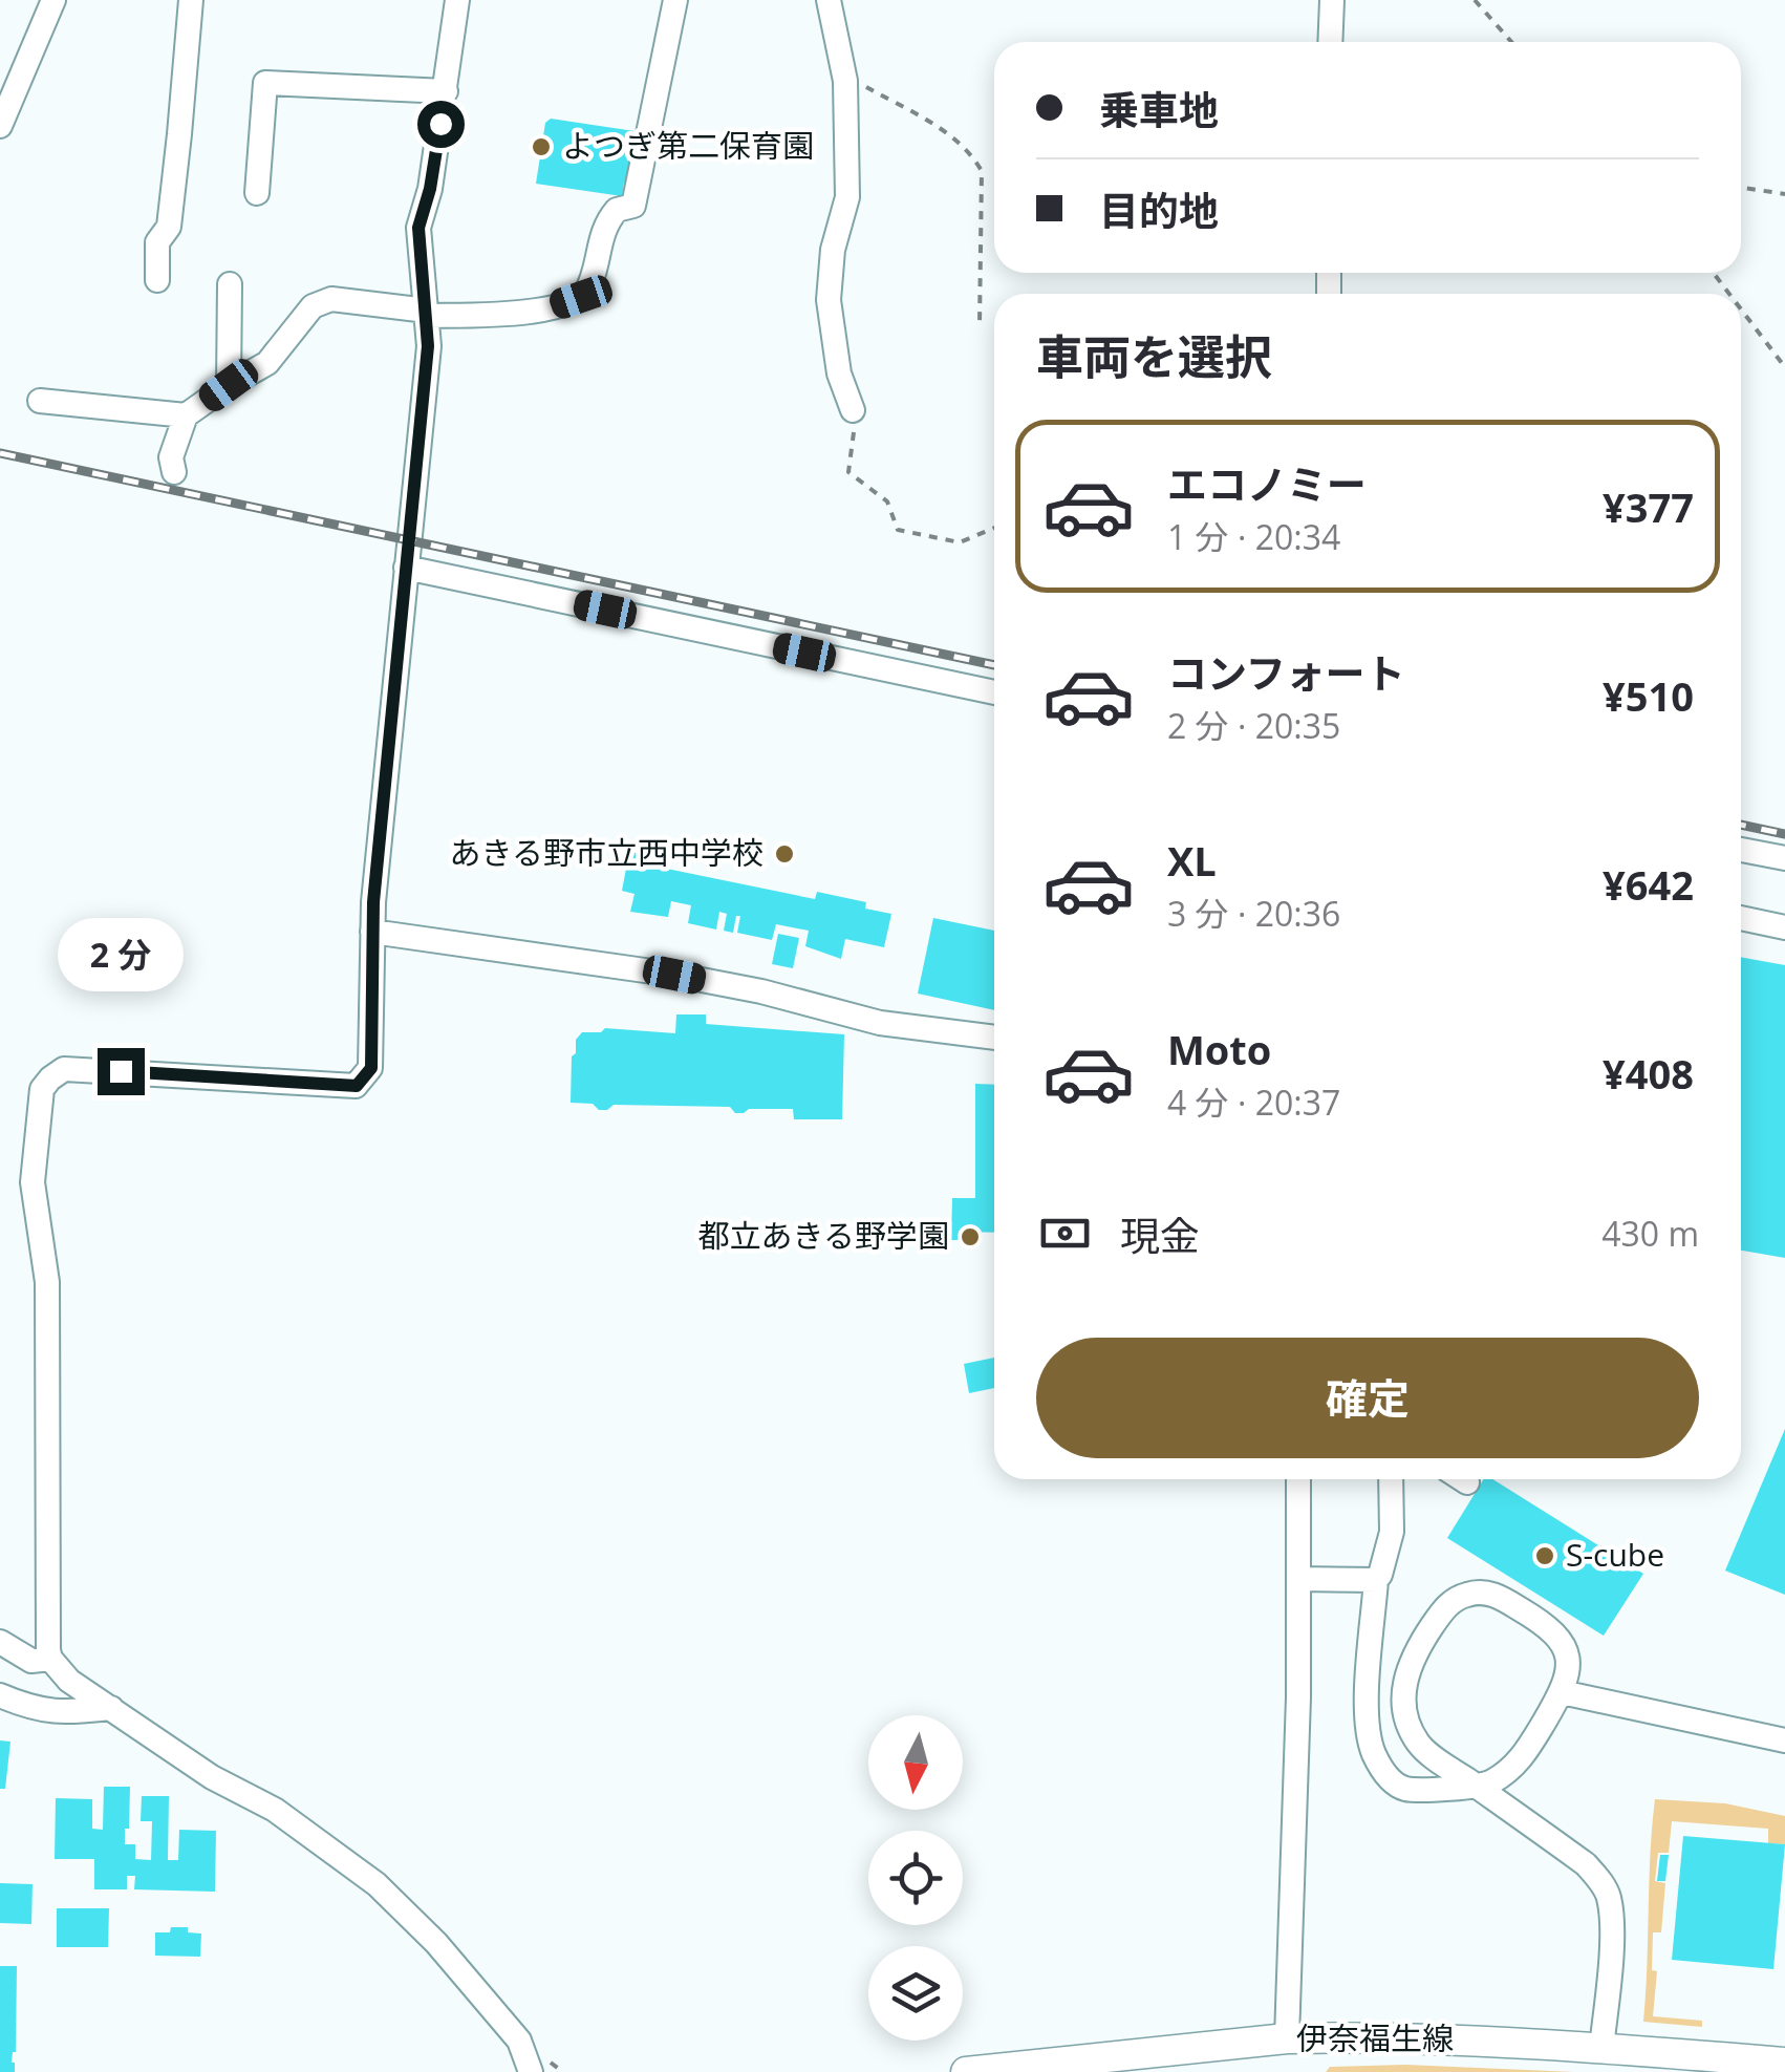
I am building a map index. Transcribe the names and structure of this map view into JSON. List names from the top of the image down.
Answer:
{
  "streets": {
    "main road": ["伊奈福生線"]
  },
  "places": [
    "よつぎ第二保育園",
    "あきる野市立西中学校",
    "都立あきる野学園",
    "S-cube"
  ],
  "north": "bottom",
  "page": {
    "banner": ["乗車地", "目的地"],
    "heading": "車両を選択",
    "list": [
      {
        "name": "エコノミー",
        "note": "1 分 · 20:34",
        "value": "¥377"
      },
      {
        "name": "コンフォート",
        "note": "2 分 · 20:35",
        "value": "¥510"
      },
      {
        "name": "XL",
        "note": "3 分 · 20:36",
        "value": "¥642"
      },
      {
        "name": "Moto",
        "note": "4 分 · 20:37",
        "value": "¥408"
      }
    ],
    "bubble": "2 分",
    "pay": ["現金", "430 m"],
    "buttons": "確定"
  }
}
